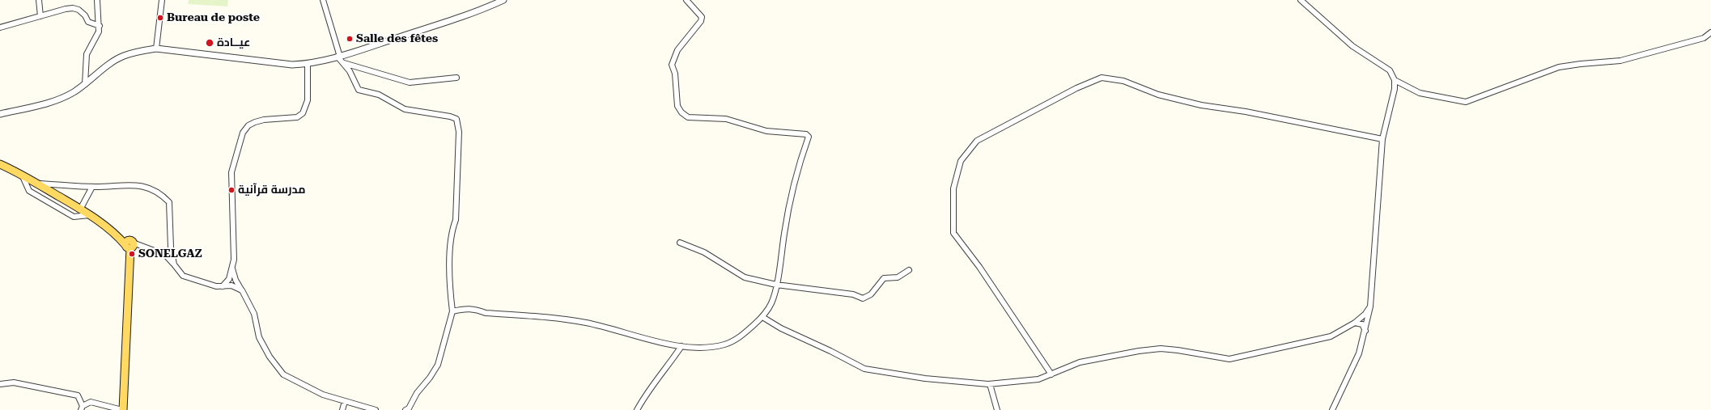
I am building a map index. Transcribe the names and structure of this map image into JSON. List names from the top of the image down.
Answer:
{
  "places": [
    "Bureau de poste",
    "Salle des fêtes",
    "عيــادة",
    "مدرسة قرآنية",
    "SONELGAZ"
  ]
}
